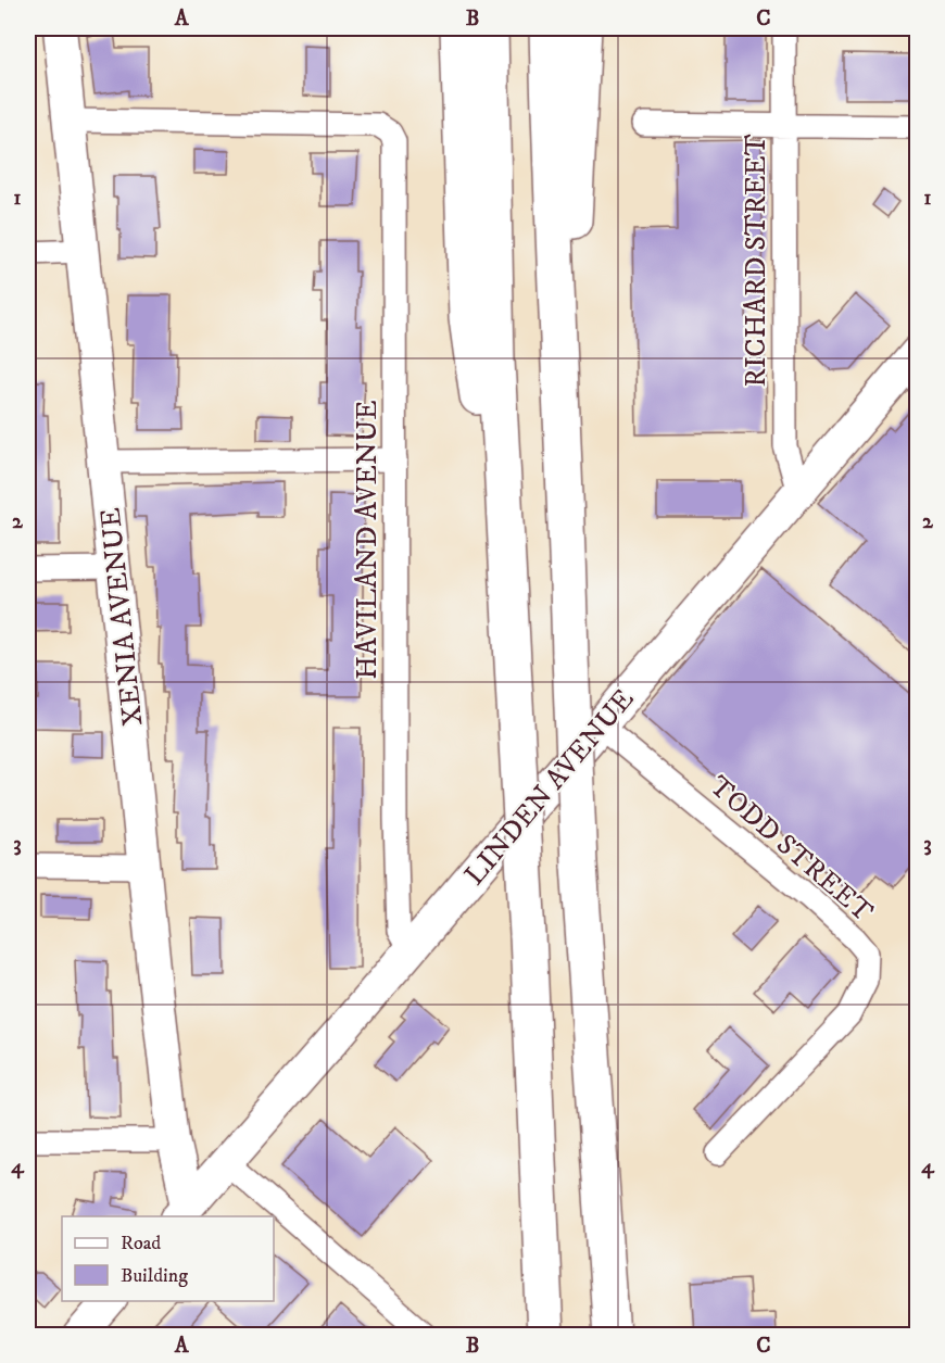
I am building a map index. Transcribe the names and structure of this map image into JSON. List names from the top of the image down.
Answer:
{
  "streets": {
    "street": [
      "RICHARD STREET",
      "HAVILAND AVENUE",
      "XENIA AVENUE",
      "LINDEN AVENUE",
      "TODD STREET"
    ]
  },
  "crossings": [
    ["RICHARD STREET", "LINDEN AVENUE"],
    ["HAVILAND AVENUE", "XENIA AVENUE"],
    ["HAVILAND AVENUE", "LINDEN AVENUE"],
    ["XENIA AVENUE", "LINDEN AVENUE"],
    ["LINDEN AVENUE", "TODD STREET"]
  ],
  "legend": ["Road", "Building"],
  "grid": {
    "columns": ["A", "B", "C"],
    "rows": [
      "1",
      "2",
      "3",
      "4"
    ]
  }
}
